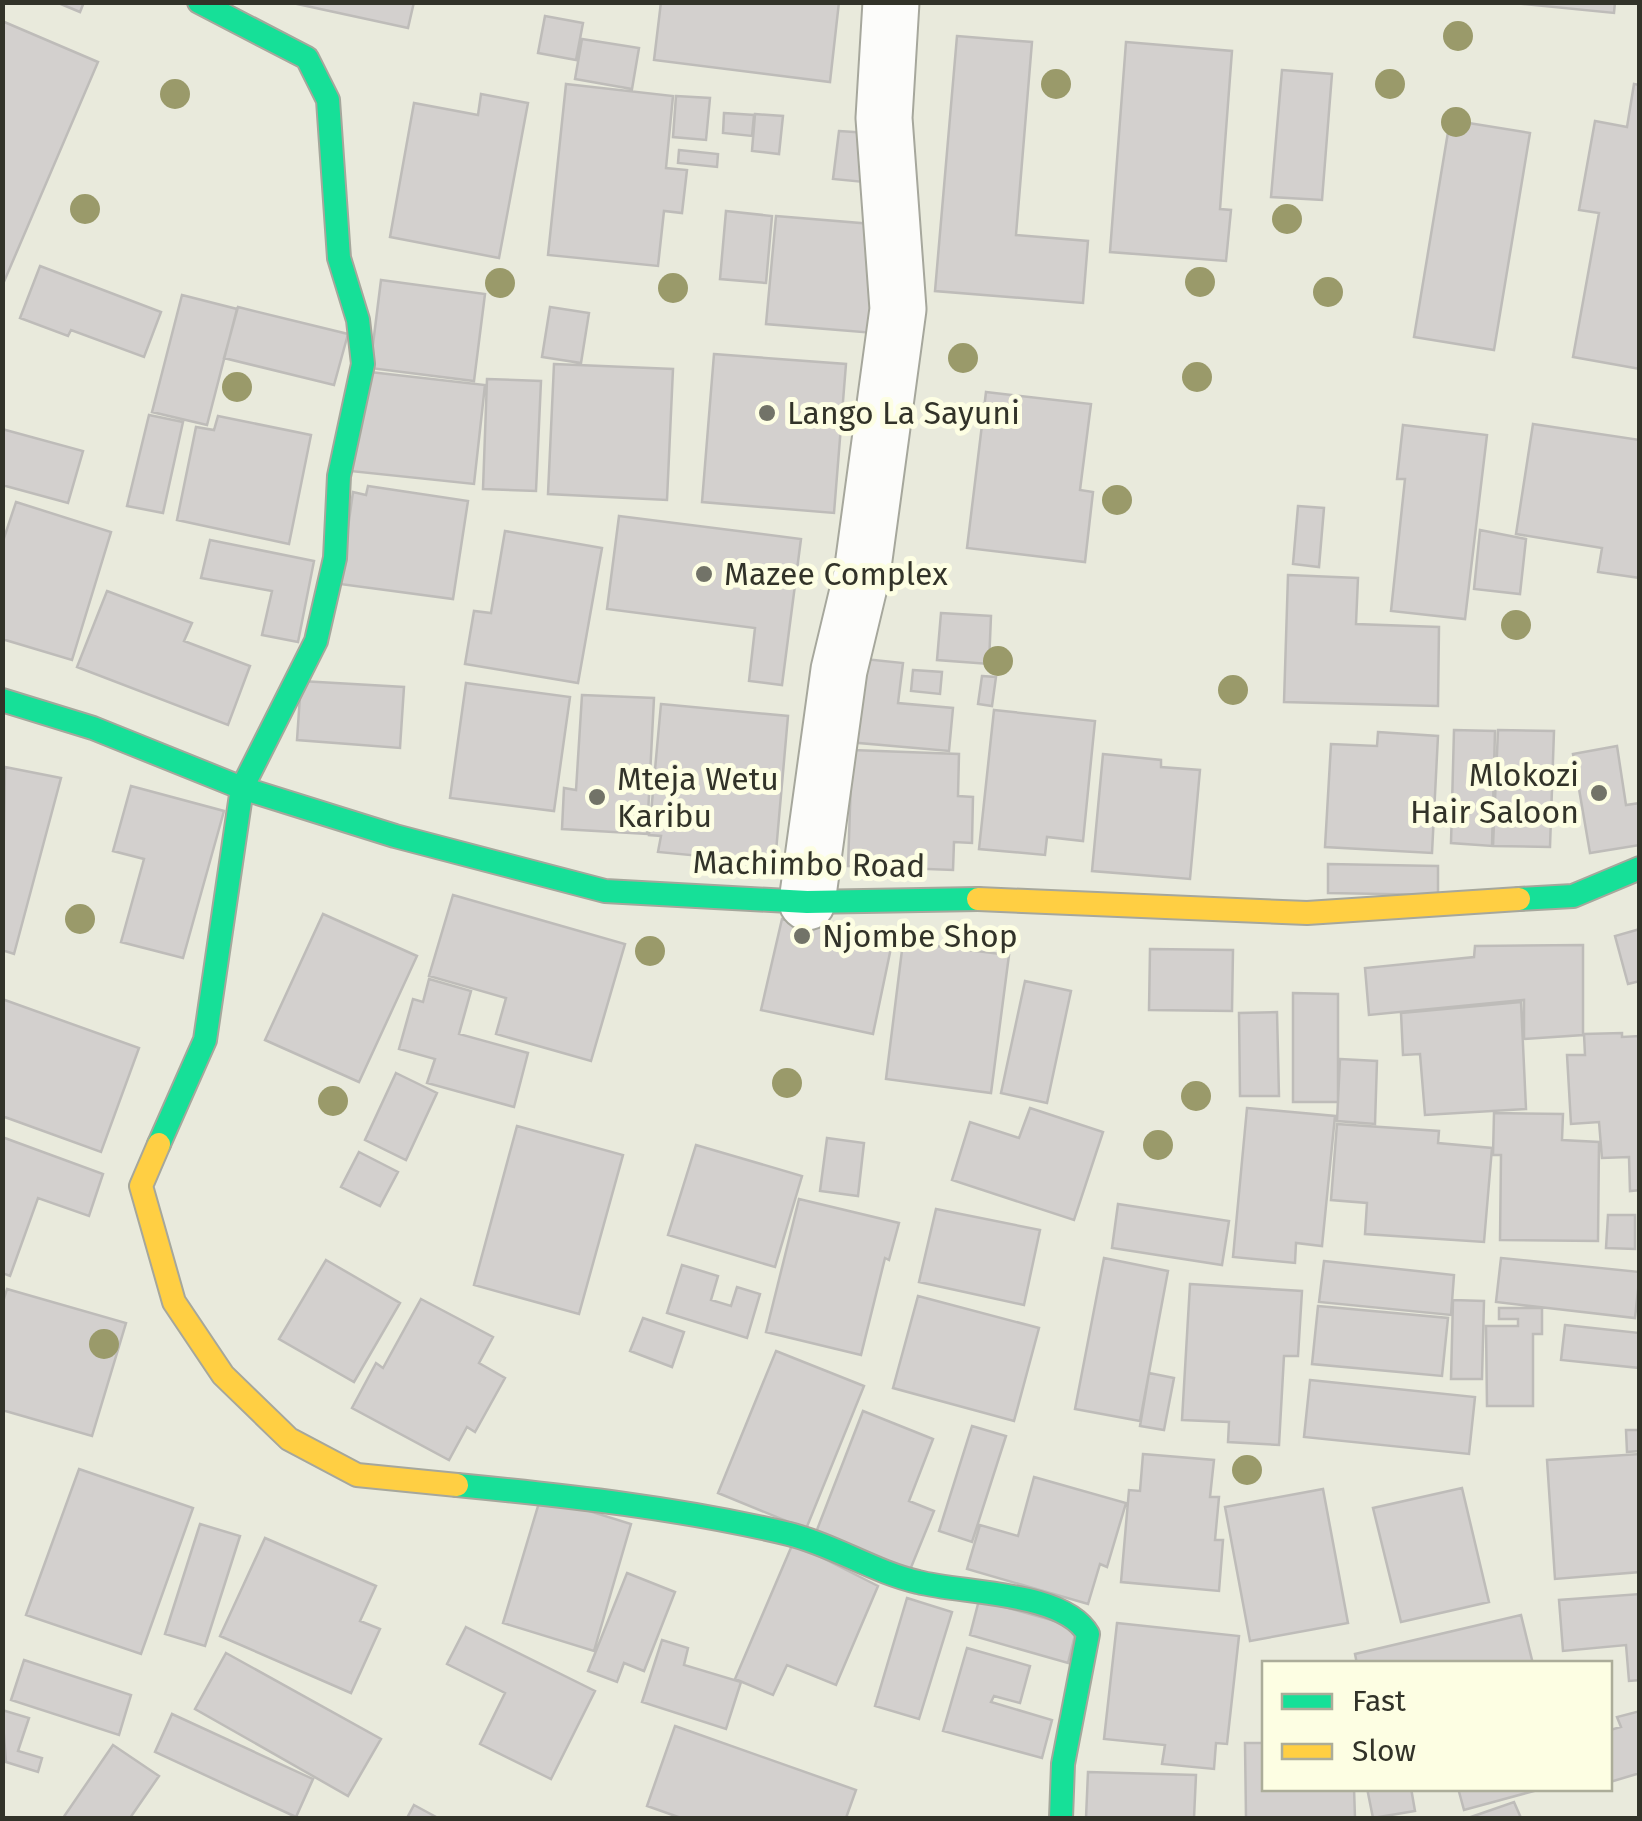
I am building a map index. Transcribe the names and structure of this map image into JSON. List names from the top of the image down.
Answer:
{
  "streets": {
    "street": ["Machimbo Road"]
  },
  "places": [
    "Lango La Sayuni",
    "Mazee Complex",
    "Mlokozi Hair Saloon",
    "Mteja Wetu Karibu",
    "Njombe Shop"
  ],
  "legend": ["Fast", "Slow"]
}
